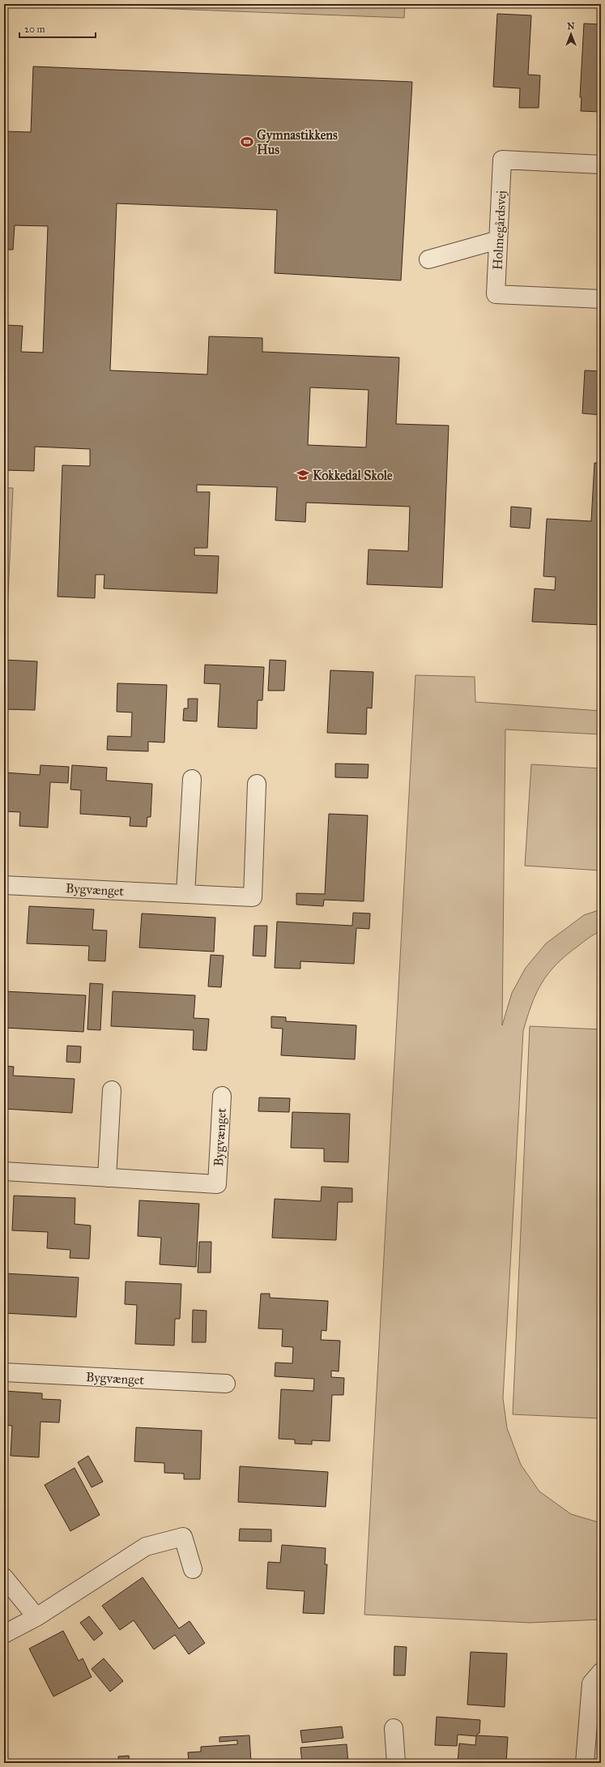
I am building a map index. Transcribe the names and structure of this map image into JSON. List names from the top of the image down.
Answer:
{
  "streets": {
    "street": ["Holmegårdsvej", "Bygvænget"]
  },
  "places": {
    "sports": ["Gymnastikkens Hus"],
    "school or university": ["Kokkedal Skole"]
  },
  "scale_bar": "20 m",
  "north": "top"
}
